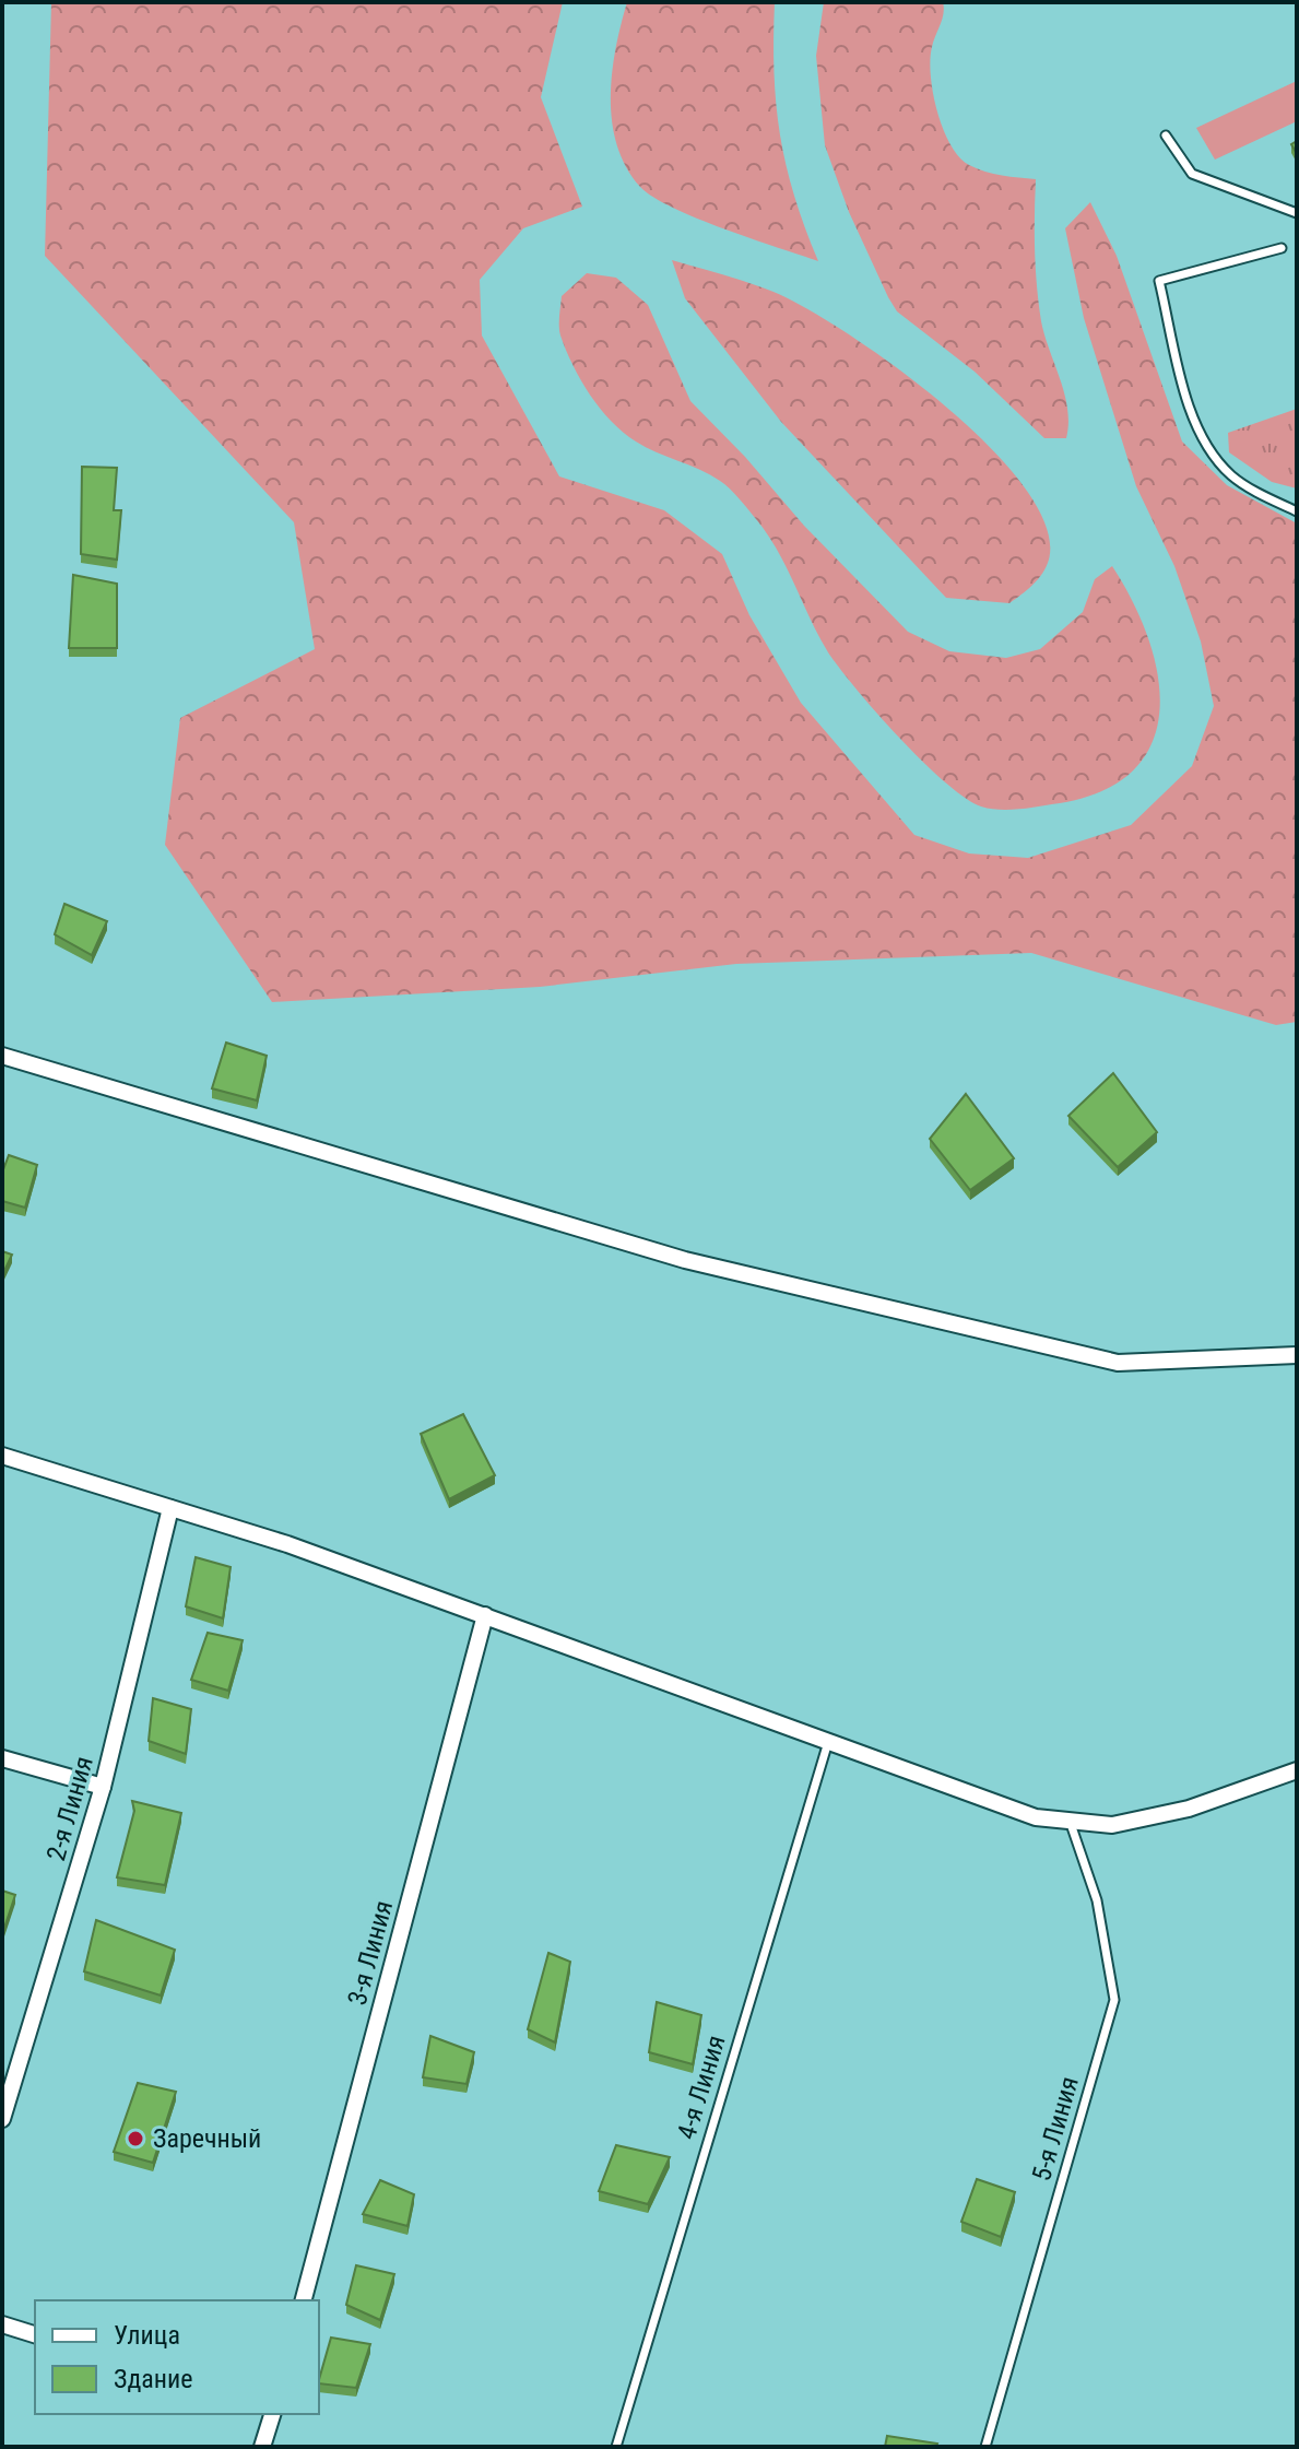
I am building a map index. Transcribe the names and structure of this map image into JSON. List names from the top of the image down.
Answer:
{
  "streets": {
    "street": ["2-я Линия", "3-я Линия"],
    "lane": ["4-я Линия", "5-я Линия"]
  },
  "places": ["Заречный"],
  "legend": ["Улица", "Здание"]
}
